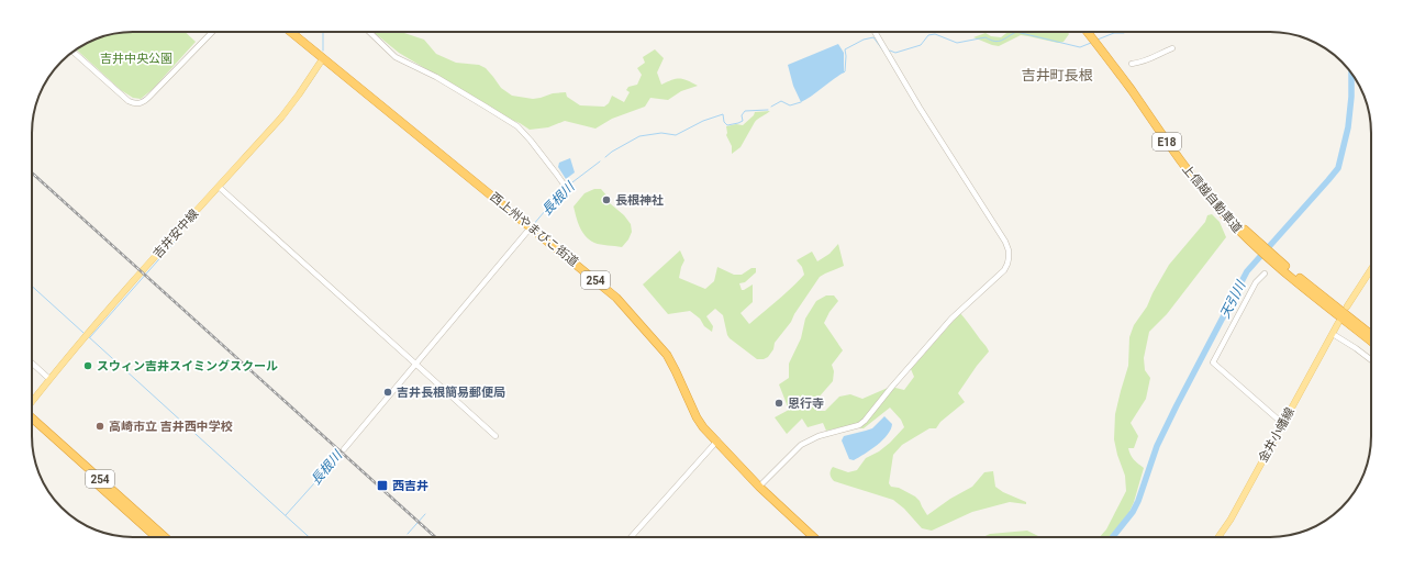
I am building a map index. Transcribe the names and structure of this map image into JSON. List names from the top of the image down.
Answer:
{
  "streets": {
    "highway": [
      "E18",
      "上信越自動車道",
      "西上州やまびこ街道",
      "254"
    ],
    "main road": ["吉井安中線", "金井小幡線"]
  },
  "crossings": [
    ["西上州やまびこ街道", "吉井安中線"]
  ],
  "districts": ["吉井町長根"],
  "water": ["長根川", "天引川"],
  "parks": ["吉井中央公園"],
  "places": {
    "other": [
      "長根神社",
      "スウィン吉井スイミングスクール",
      "吉井長根簡易郵便局",
      "恩行寺",
      "高崎市立 吉井西中学校"
    ],
    "transit": ["西吉井"]
  }
}
